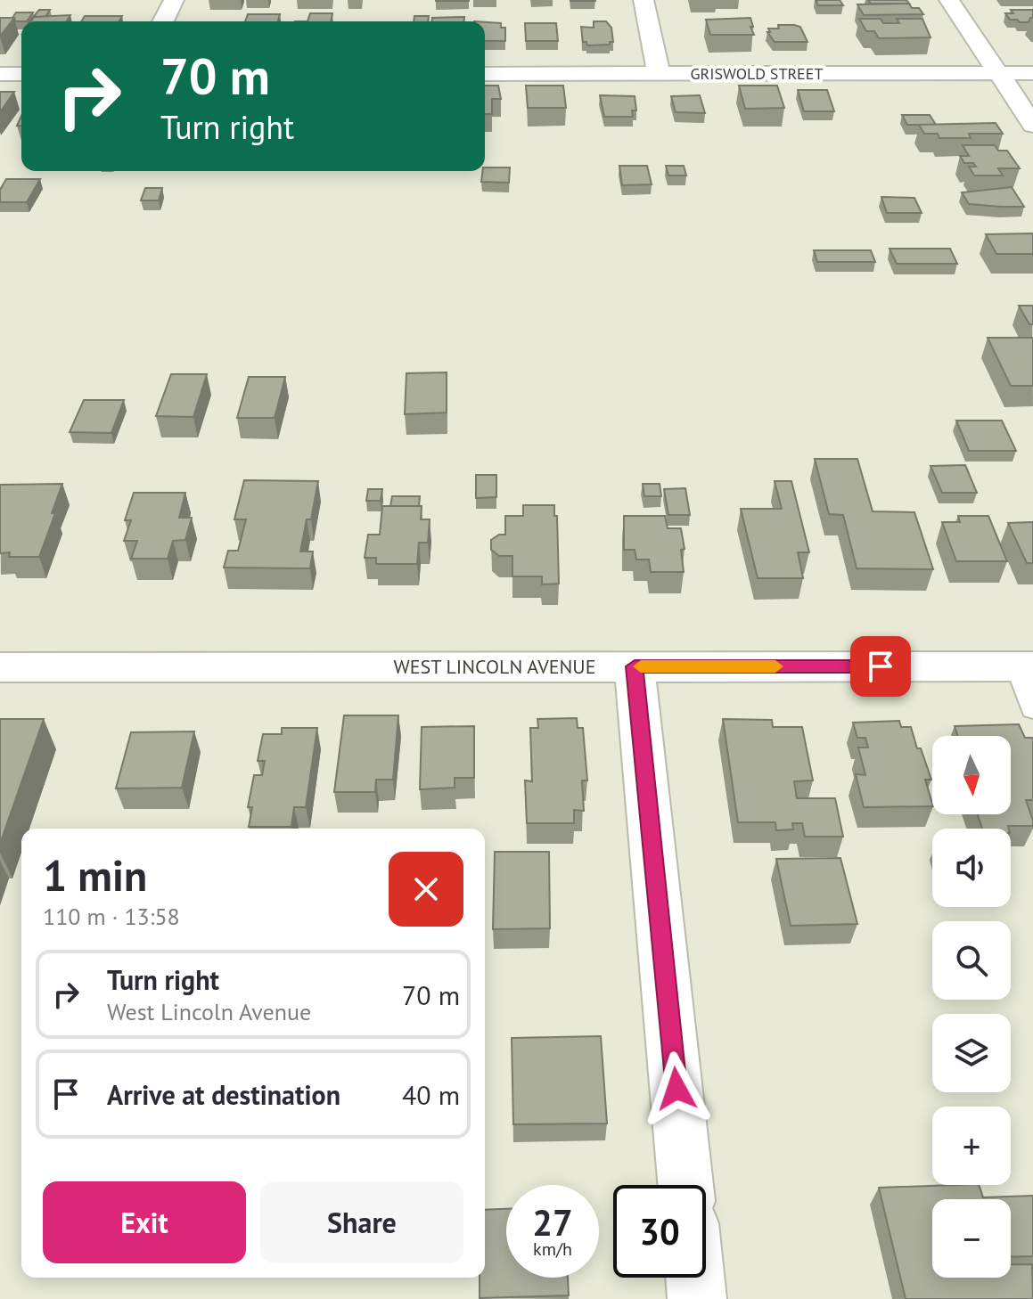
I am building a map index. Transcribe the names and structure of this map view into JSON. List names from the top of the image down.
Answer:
{
  "streets": {
    "street": ["GRISWOLD STREET", "WEST LINCOLN AVENUE"]
  },
  "north": "bottom",
  "page": {
    "turn": ["70 m", "Turn right"],
    "map_buttons": ["+", "−"],
    "heading": ["1 min", "110 m · 13:58"],
    "list": [
      {
        "name": "Turn right",
        "note": "West Lincoln Avenue",
        "value": "70 m"
      },
      {
        "name": "Arrive at destination",
        "value": "40 m"
      }
    ],
    "buttons": ["Exit", "Share"],
    "speed": "27 km/h",
    "limit": "30"
  }
}
